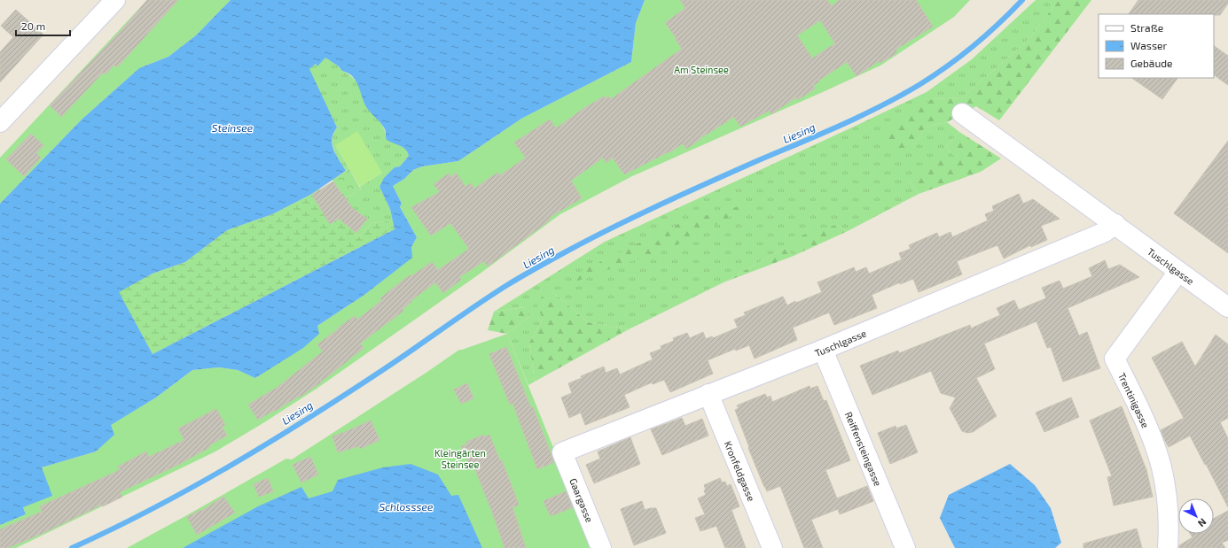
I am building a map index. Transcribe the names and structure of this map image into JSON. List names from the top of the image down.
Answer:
{
  "streets": {
    "street": [
      "Tuschlgasse",
      "Trentinigasse",
      "Reiffensteingasse",
      "Kronfeldgasse",
      "Gaargasse"
    ]
  },
  "crossings": [
    ["Tuschlgasse", "Trentinigasse"],
    ["Tuschlgasse", "Reiffensteingasse"],
    ["Tuschlgasse", "Kronfeldgasse"],
    ["Tuschlgasse", "Gaargasse"]
  ],
  "water": ["Steinsee", "Liesing", "Schlosssee"],
  "parks": ["Am Steinsee", "Kleingärten Steinsee"],
  "legend": ["Straße", "Wasser", "Gebäude"],
  "scale_bar": "20 m",
  "north": "bottom right"
}
